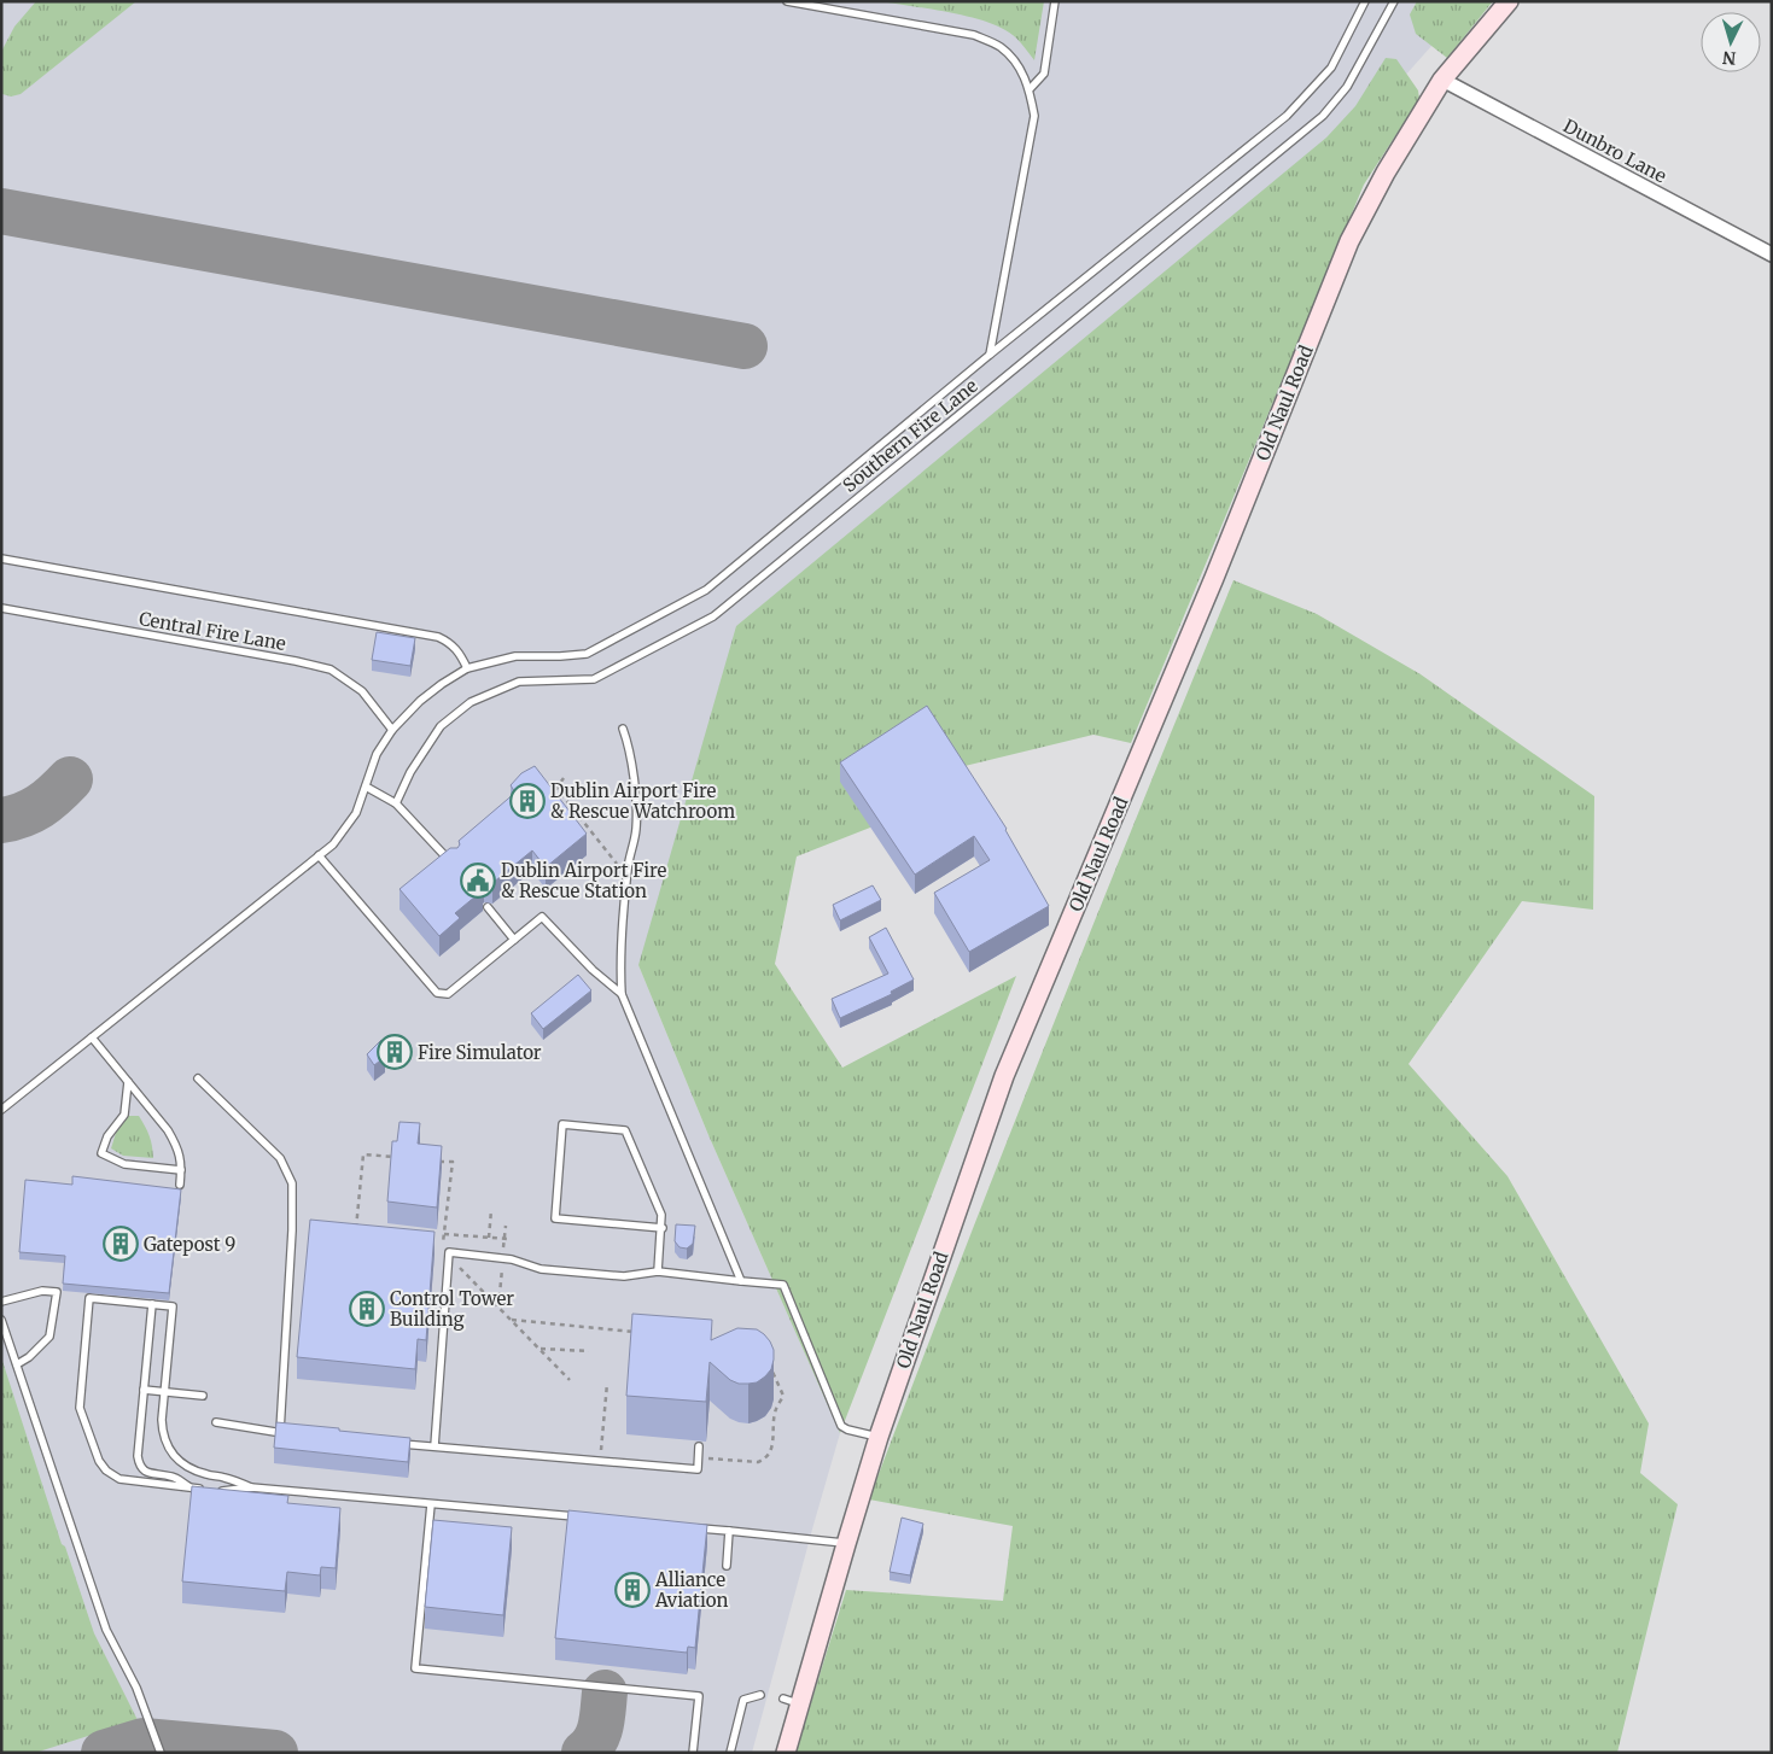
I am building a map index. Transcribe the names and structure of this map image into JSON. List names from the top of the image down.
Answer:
{
  "streets": {
    "main road": ["Old Naul Road"],
    "street": ["Dunbro Lane"],
    "lane": ["Southern Fire Lane", "Central Fire Lane"]
  },
  "crossings": [
    ["Dunbro Lane", "Old Naul Road"]
  ],
  "places": {
    "building": [
      "Dublin Airport Fire & Rescue Watchroom",
      "Fire Simulator",
      "Gatepost 9",
      "Control Tower Building",
      "Alliance Aviation"
    ],
    "public building": ["Dublin Airport Fire & Rescue Station"]
  },
  "north": "bottom"
}
